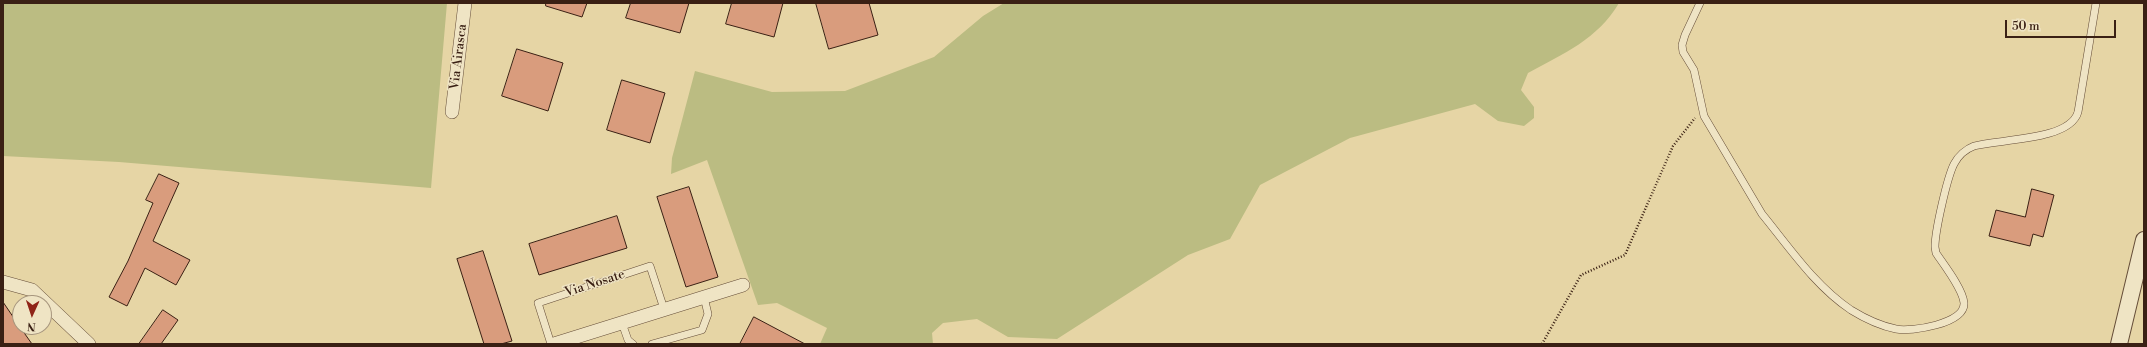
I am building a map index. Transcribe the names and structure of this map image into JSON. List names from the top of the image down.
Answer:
{
  "streets": {
    "street": ["Via Airasca", "Via Nosate"]
  },
  "scale_bar": "50 m",
  "north": "bottom"
}
